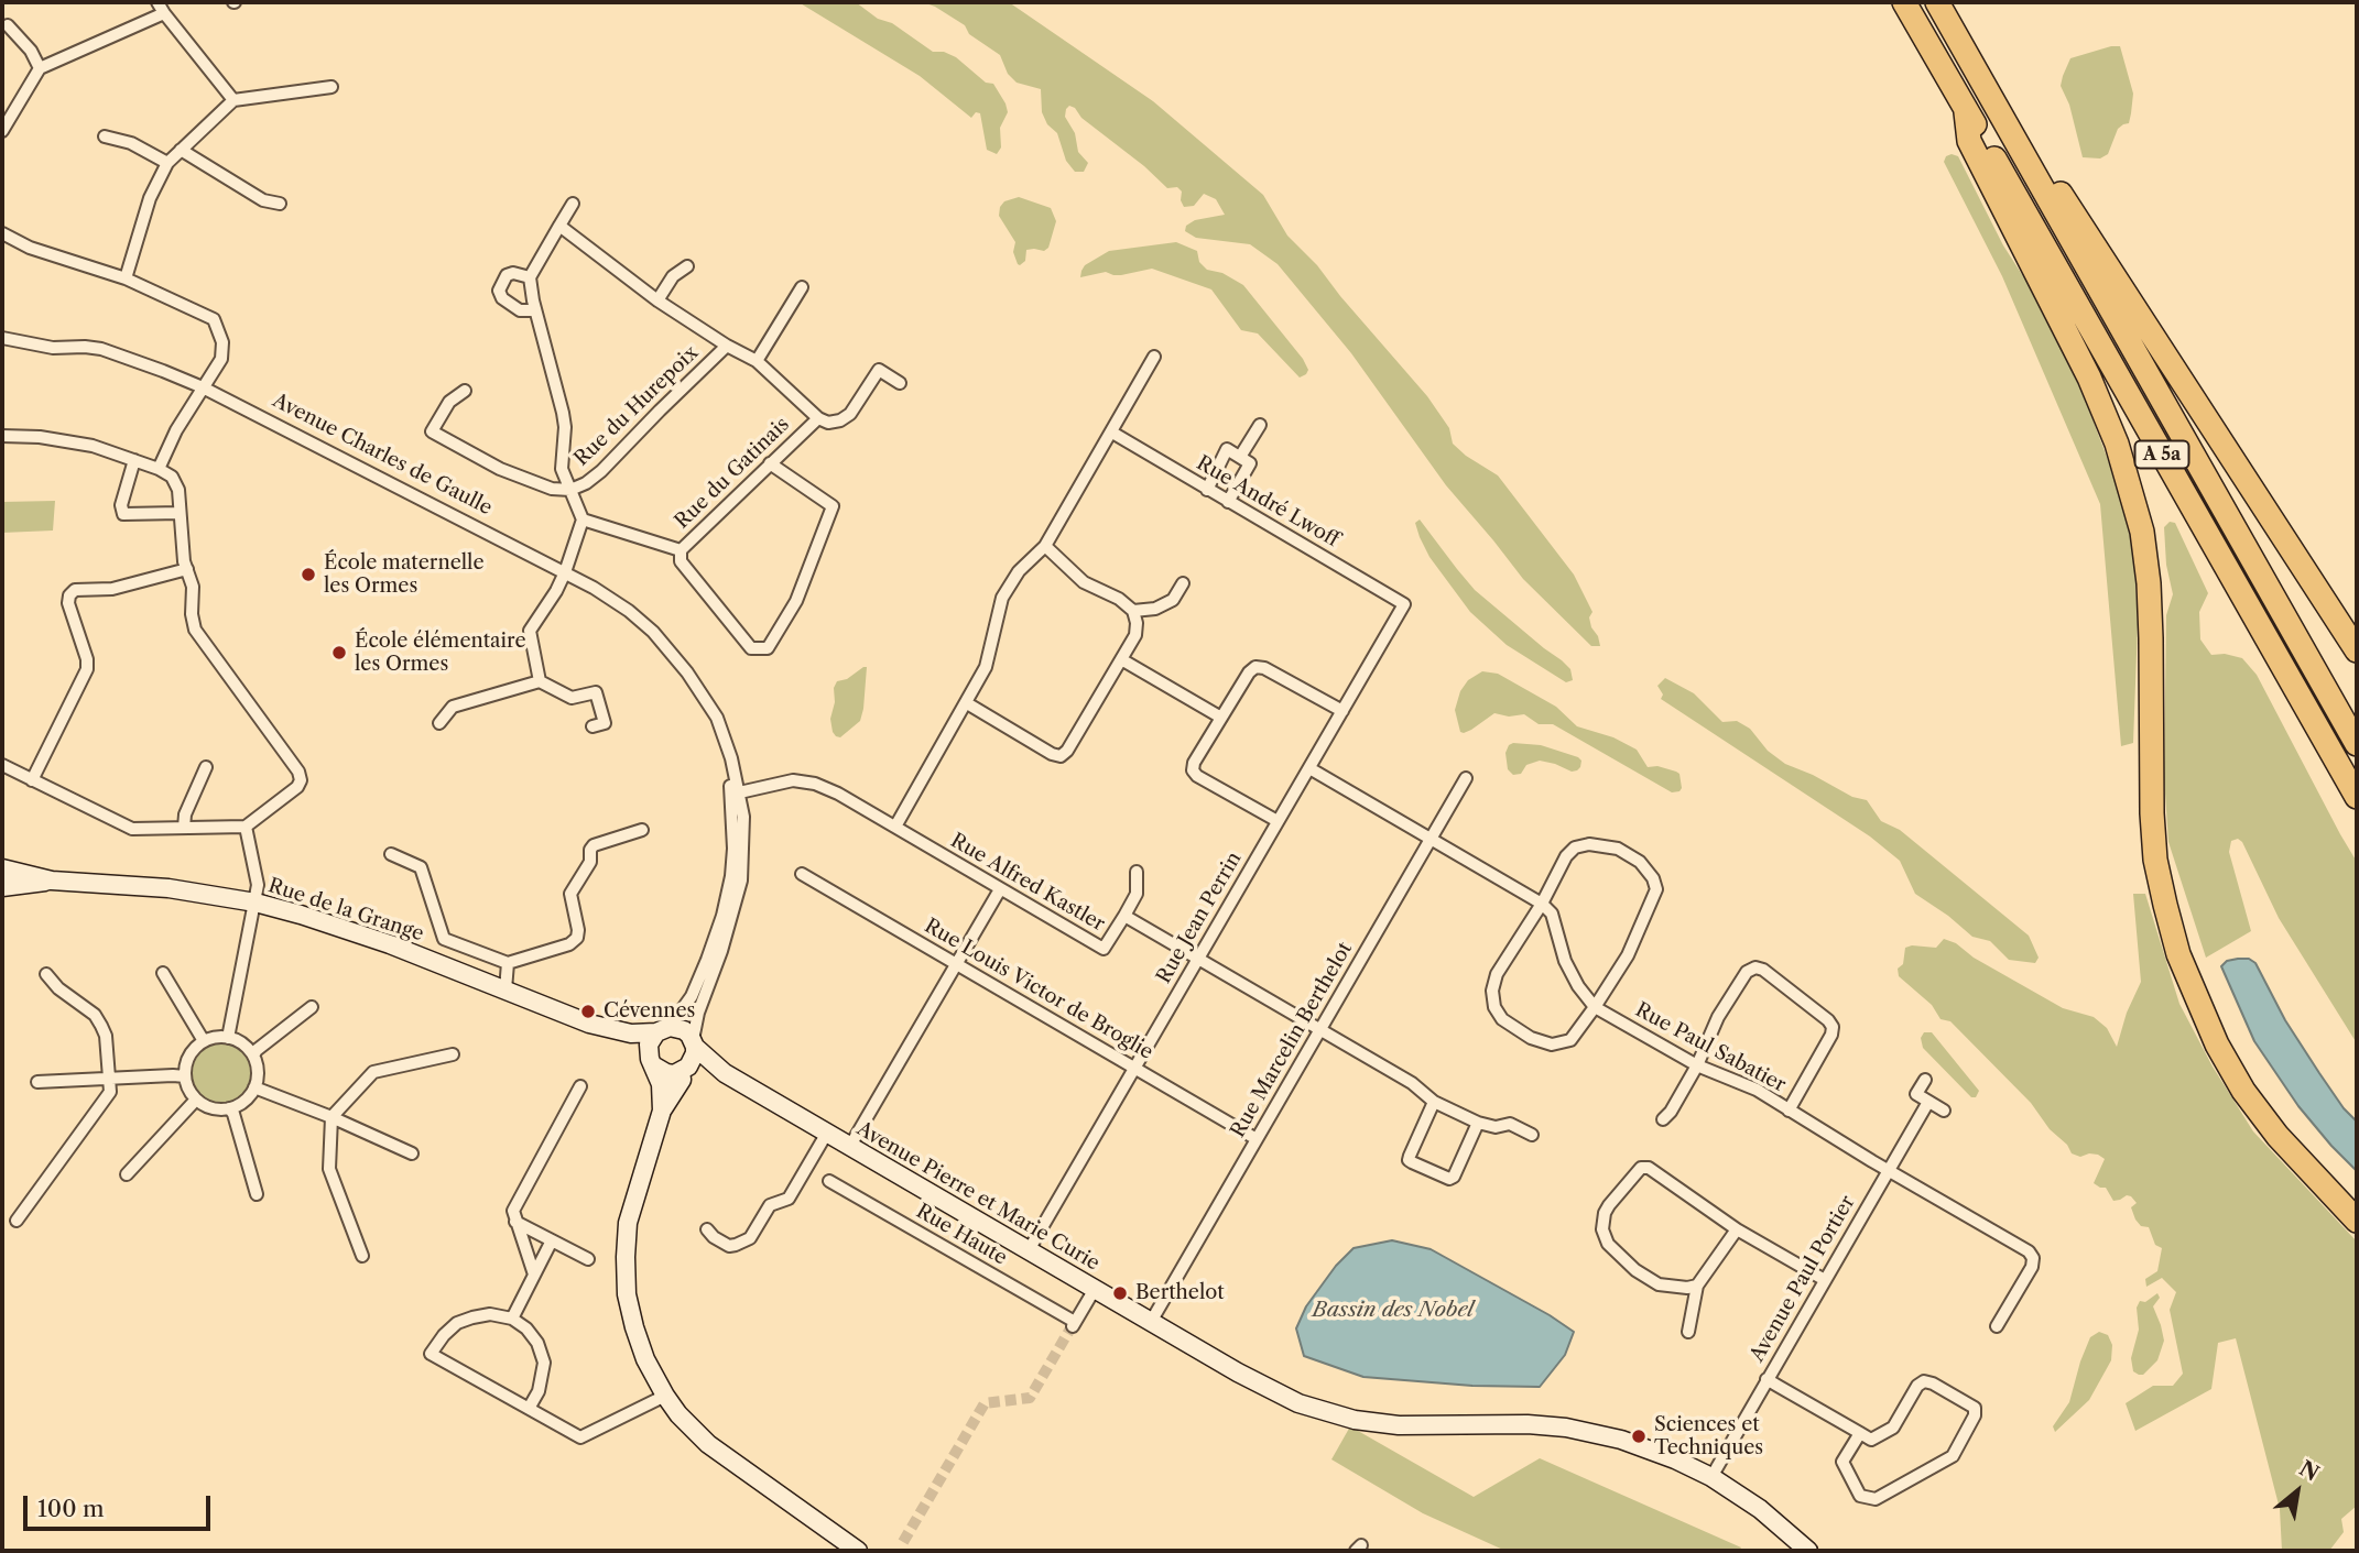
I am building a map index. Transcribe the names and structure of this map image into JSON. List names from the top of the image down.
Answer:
{
  "streets": {
    "highway": ["A 5a"],
    "street": [
      "Rue du Hurepoix",
      "Avenue Charles de Gaulle",
      "Rue du Gatinais",
      "Rue André Lwoff",
      "Rue Alfred Kastler",
      "Rue de la Grange",
      "Rue Jean Perrin",
      "Rue Louis Victor de Broglie",
      "Rue Marcelin Berthelot",
      "Rue Paul Sabatier",
      "Avenue Pierre et Marie Curie",
      "Rue Haute",
      "Avenue Paul Portier"
    ]
  },
  "crossings": [
    ["Rue du Hurepoix", "Rue du Gatinais"],
    ["Avenue Charles de Gaulle", "Rue Alfred Kastler"],
    ["Avenue Charles de Gaulle", "Rue de la Grange"],
    ["Avenue Charles de Gaulle", "Avenue Pierre et Marie Curie"],
    ["Rue André Lwoff", "Rue Jean Perrin"],
    ["Rue Alfred Kastler", "Rue Jean Perrin"],
    ["Rue Alfred Kastler", "Rue Marcelin Berthelot"],
    ["Rue de la Grange", "Avenue Pierre et Marie Curie"],
    ["Rue Jean Perrin", "Rue Louis Victor de Broglie"],
    ["Rue Jean Perrin", "Avenue Pierre et Marie Curie"],
    ["Rue Louis Victor de Broglie", "Rue Marcelin Berthelot"],
    ["Rue Marcelin Berthelot", "Avenue Pierre et Marie Curie"],
    ["Rue Paul Sabatier", "Avenue Paul Portier"],
    ["Avenue Pierre et Marie Curie", "Rue Haute"],
    ["Avenue Pierre et Marie Curie", "Avenue Paul Portier"]
  ],
  "water": ["Bassin des Nobel"],
  "places": [
    "École maternelle les Ormes",
    "École élémentaire les Ormes",
    "Cévennes",
    "Berthelot",
    "Sciences et Techniques"
  ],
  "scale_bar": "100 m",
  "north": "top right"
}
